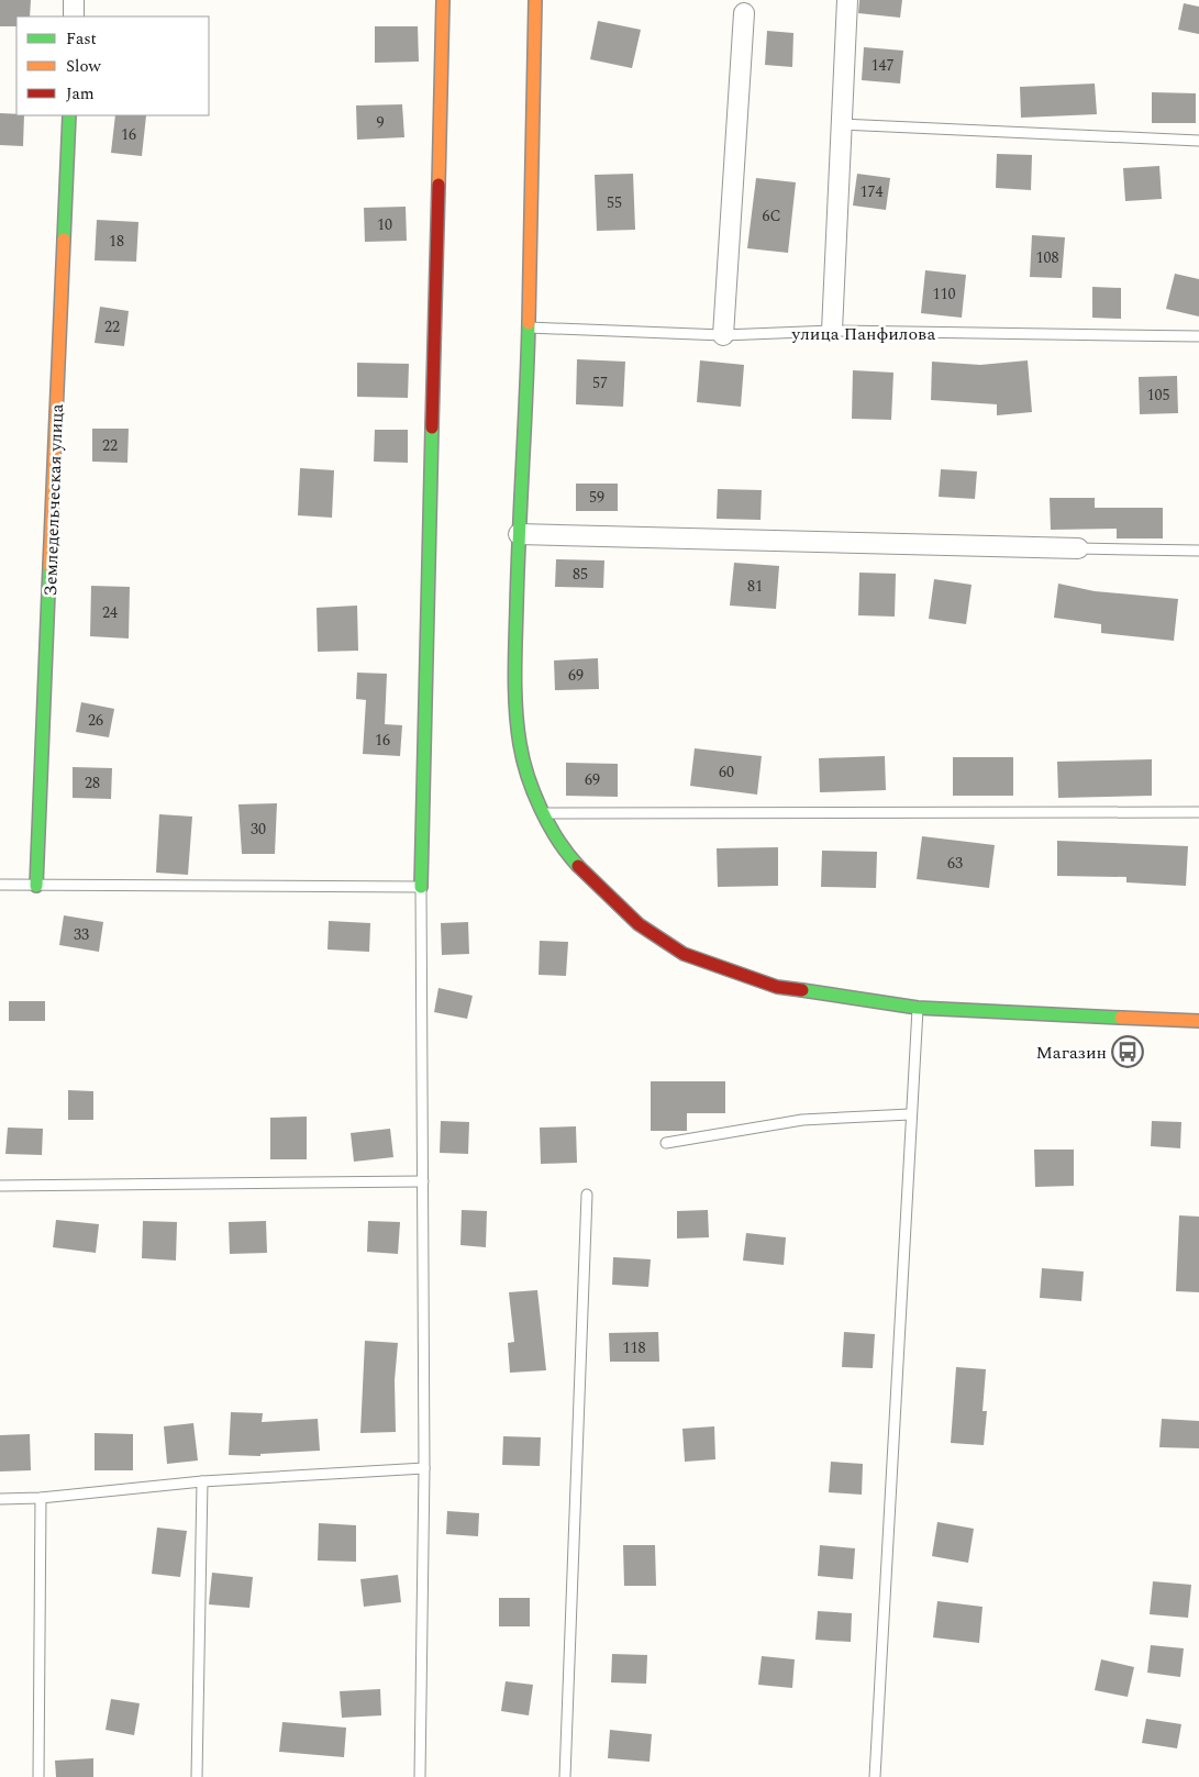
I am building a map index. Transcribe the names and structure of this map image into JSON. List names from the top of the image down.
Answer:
{
  "streets": {
    "street": ["Земледельческая улица"],
    "lane": ["улица Панфилова"]
  },
  "places": {
    "bus stop": ["Магазин"]
  },
  "house_numbers": [
    "147",
    "9",
    "16",
    "174",
    "55",
    "6С",
    "10",
    "18",
    "108",
    "110",
    "22",
    "57",
    "105",
    "22",
    "59",
    "85",
    "81",
    "24",
    "69",
    "26",
    "16",
    "60",
    "69",
    "28",
    "30",
    "63",
    "33",
    "118"
  ],
  "legend": ["Fast", "Slow", "Jam"]
}
